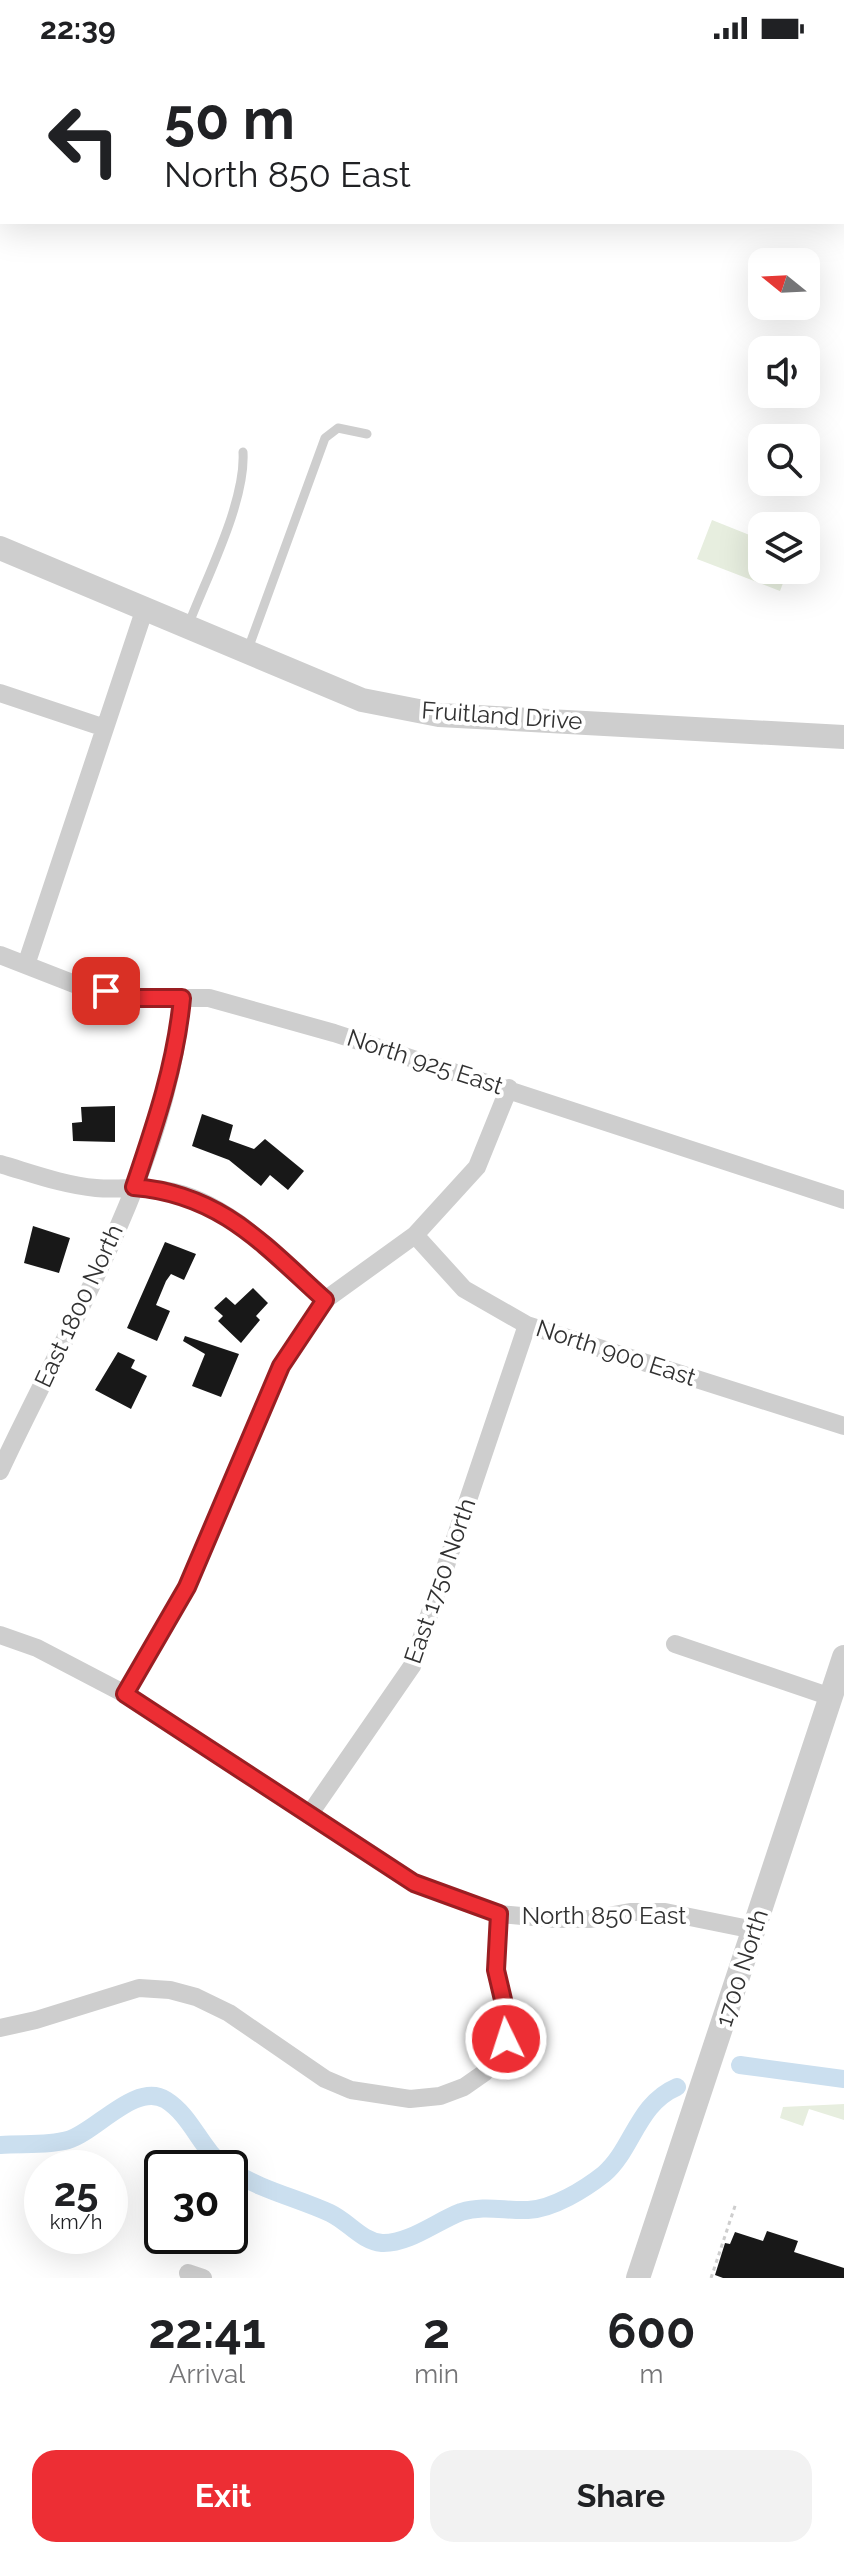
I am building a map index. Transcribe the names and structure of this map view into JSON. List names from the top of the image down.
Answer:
{
  "streets": {
    "street": [
      "Fruitland Drive",
      "North 925 East",
      "East 1800 North",
      "North 900 East",
      "East 1750 North",
      "North 850 East",
      "1700 North"
    ]
  },
  "crossings": [
    ["North 925 East", "East 1800 North"],
    ["North 900 East", "East 1750 North"],
    ["East 1750 North", "North 850 East"],
    ["North 850 East", "1700 North"]
  ],
  "north": "left",
  "page": {
    "status": "22:39",
    "turn": ["50 m", "North 850 East"],
    "speed": "25 km/h",
    "limit": "30",
    "eta": [
      "22:41",
      "Arrival",
      "2",
      "min",
      "600",
      "m"
    ],
    "buttons": ["Exit", "Share"]
  }
}
